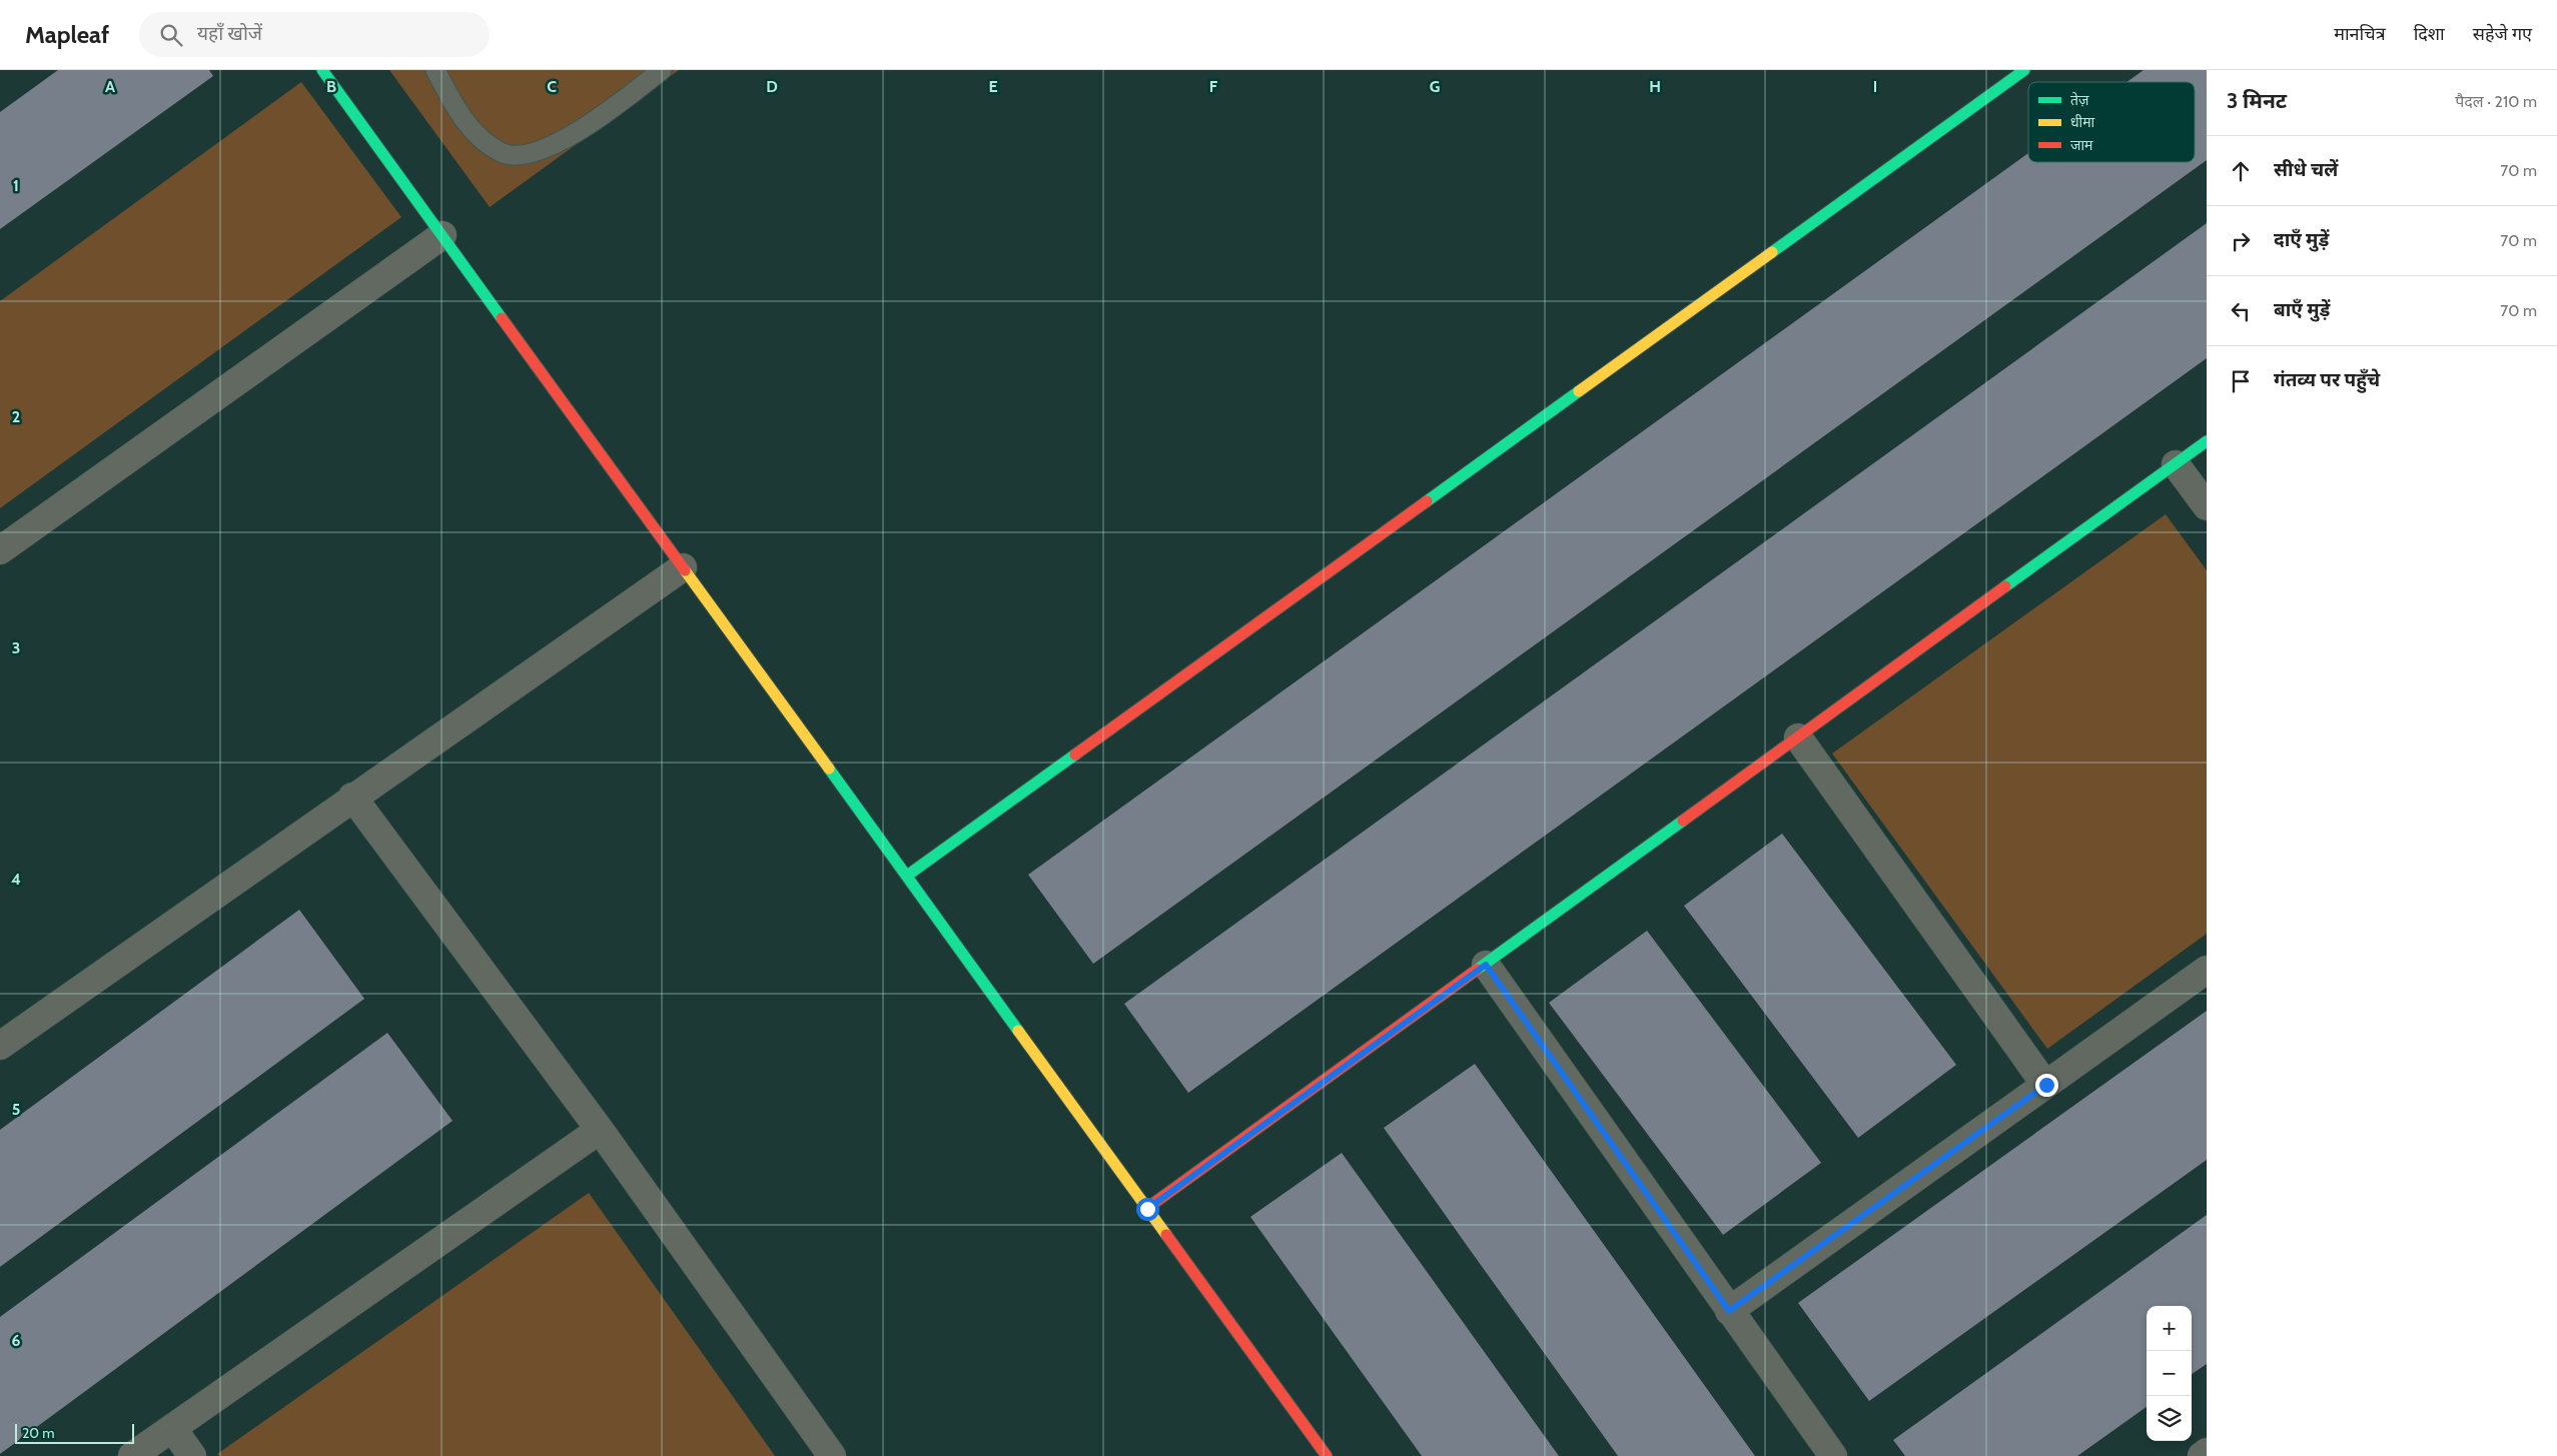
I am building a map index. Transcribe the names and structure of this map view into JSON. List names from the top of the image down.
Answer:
{
  "legend": ["तेज़", "धीमा", "जाम"],
  "scale_bar": "20 m",
  "page": {
    "header": "Mapleaf",
    "search": "यहाँ खोजें",
    "nav": ["मानचित्र", "दिशा", "सहेजे गए"],
    "heading": ["3 मिनट", "पैदल · 210 m"],
    "list": [
      ["सीधे चलें", "70 m"],
      ["दाएँ मुड़ें", "70 m"],
      ["बाएँ मुड़ें", "70 m"],
      "गंतव्य पर पहुँचे"
    ],
    "map_buttons": ["+", "−"],
    "scale": "20 m"
  },
  "grid": {
    "columns": [
      "A",
      "B",
      "C",
      "D",
      "E",
      "F",
      "G",
      "H",
      "I"
    ],
    "rows": [
      "1",
      "2",
      "3",
      "4",
      "5",
      "6"
    ]
  }
}
